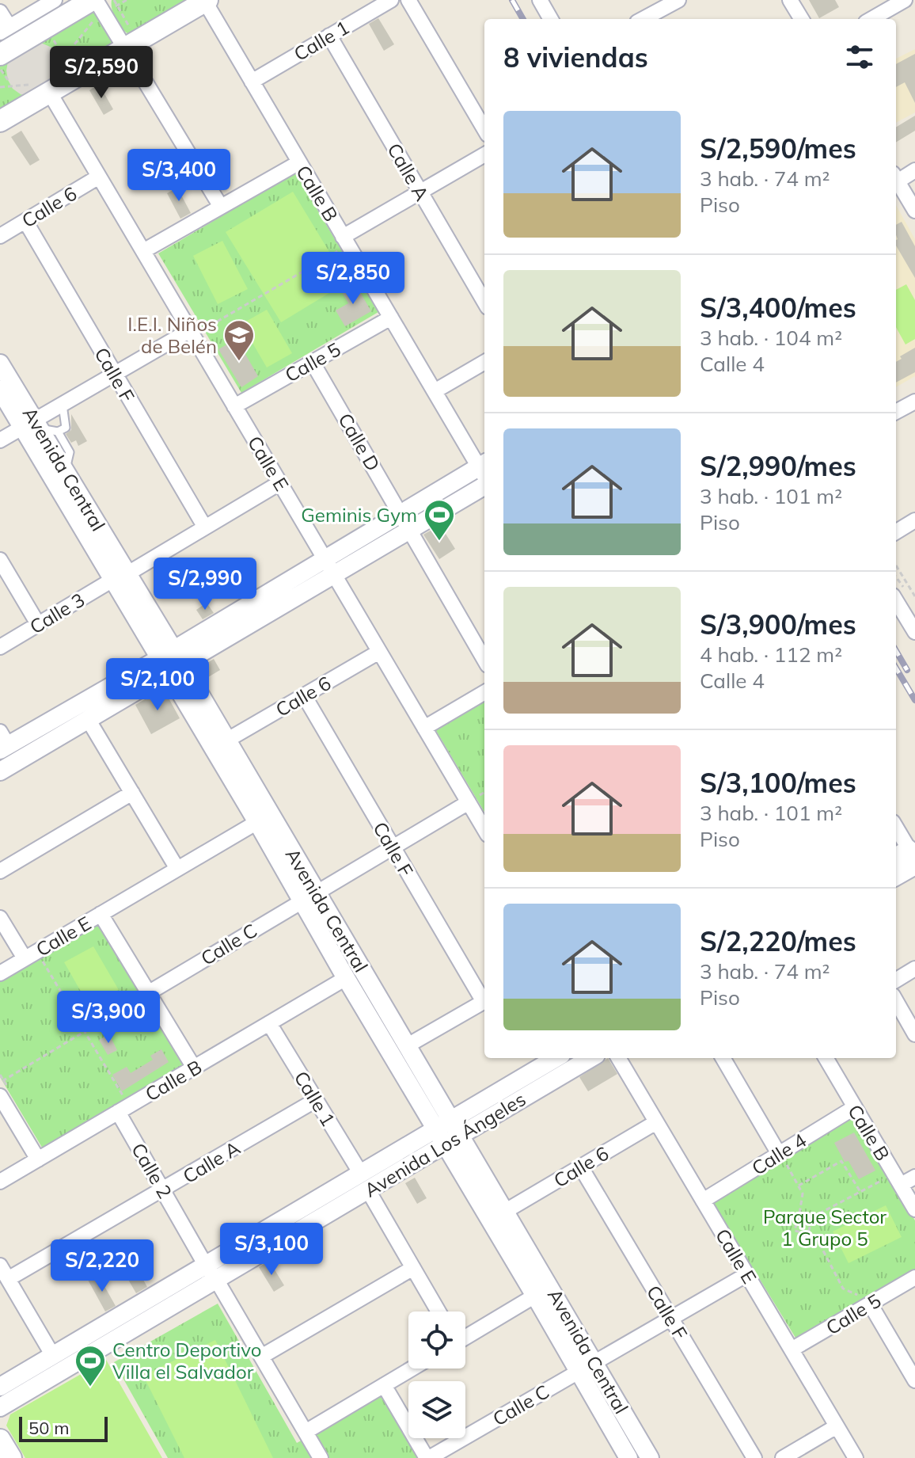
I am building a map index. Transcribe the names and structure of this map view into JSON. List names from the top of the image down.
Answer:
{
  "streets": {
    "street": [
      "Calle 1",
      "Calle A",
      "Calle B",
      "Calle 6",
      "Calle 5",
      "Calle F",
      "Calle D",
      "Calle E",
      "Avenida Central",
      "Calle 3",
      "Calle C",
      "Avenida Los Ángeles",
      "Calle 4",
      "Calle 2"
    ]
  },
  "crossings": [
    ["Calle 1", "Calle A"],
    ["Calle 1", "Calle B"],
    ["Calle 1", "Avenida Los Ángeles"],
    ["Calle A", "Calle 2"],
    ["Calle B", "Calle 5"],
    ["Calle B", "Avenida Central"],
    ["Calle B", "Calle 4"],
    ["Calle B", "Calle 2"],
    ["Calle 6", "Calle F"],
    ["Calle 6", "Calle E"],
    ["Calle 6", "Avenida Central"],
    ["Calle 5", "Calle D"],
    ["Calle 5", "Calle E"],
    ["Calle F", "Calle 3"],
    ["Calle F", "Calle C"],
    ["Calle E", "Avenida Central"],
    ["Calle E", "Calle 3"],
    ["Calle E", "Calle C"],
    ["Calle E", "Calle 4"],
    ["Avenida Central", "Calle 3"],
    ["Avenida Central", "Calle C"],
    ["Avenida Central", "Avenida Los Ángeles"],
    ["Avenida Los Ángeles", "Calle 2"]
  ],
  "parks": ["Parque Sector 1 Grupo 5"],
  "places": {
    "school or university": ["I.E.I. Niños de Belén"],
    "sports": ["Geminis Gym", "Centro Deportivo Villa el Salvador"]
  },
  "scale_bar": "50 m",
  "page": {
    "heading": "8 viviendas",
    "price": [
      "S/2,590",
      "S/3,400",
      "S/2,850",
      "S/2,990",
      "S/2,100",
      "S/3,900",
      "S/3,100",
      "S/2,220"
    ],
    "list": [
      {
        "name": "S/2,590/mes",
        "note": "3 hab. · 74 m² · Piso"
      },
      {
        "name": "S/3,400/mes",
        "note": "3 hab. · 104 m² · Calle 4"
      },
      {
        "name": "S/2,990/mes",
        "note": "3 hab. · 101 m² · Piso"
      },
      {
        "name": "S/3,900/mes",
        "note": "4 hab. · 112 m² · Calle 4"
      },
      {
        "name": "S/3,100/mes",
        "note": "3 hab. · 101 m² · Piso"
      },
      {
        "name": "S/2,220/mes",
        "note": "3 hab. · 74 m² · Piso"
      }
    ],
    "scale": "50 m"
  }
}
